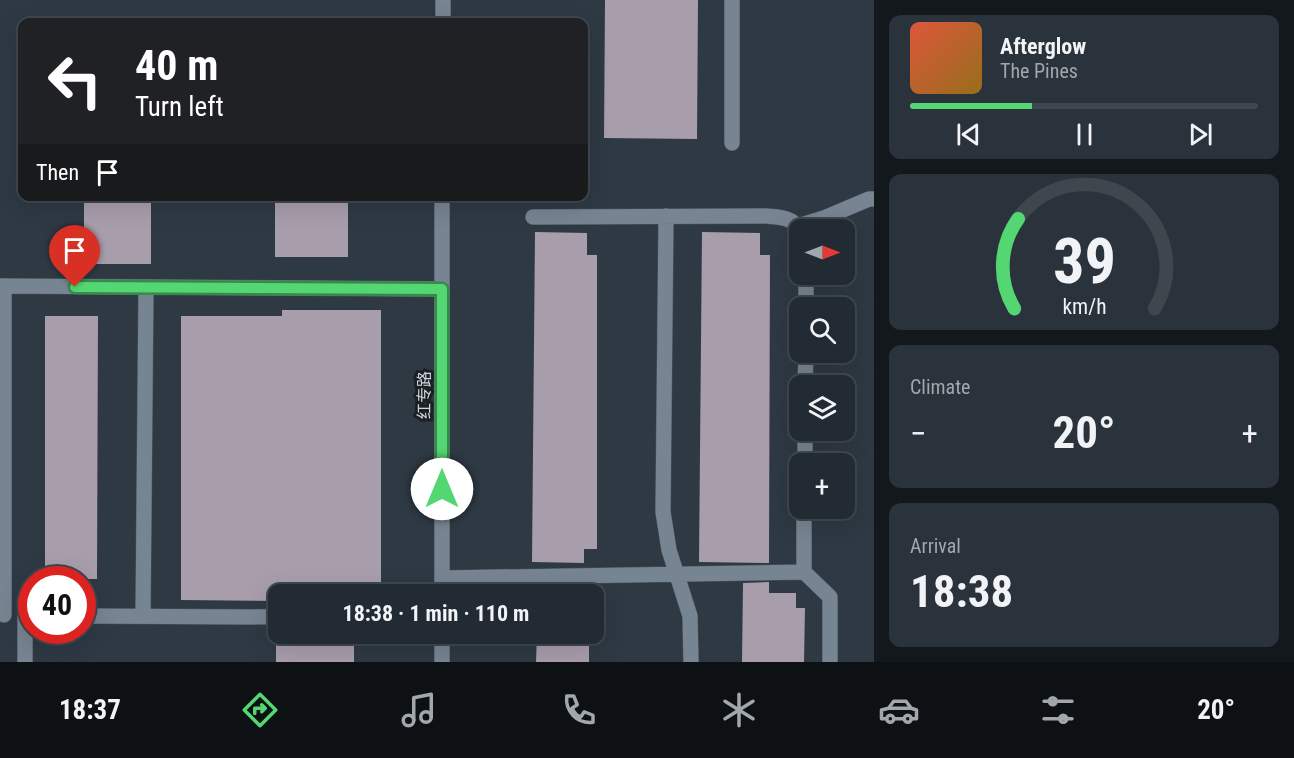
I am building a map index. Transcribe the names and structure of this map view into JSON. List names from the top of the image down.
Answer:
{
  "streets": {
    "street": ["红专路"]
  },
  "north": "right",
  "page": {
    "turn": ["40 m", "Turn left"],
    "song": ["Afterglow", "The Pines"],
    "then": "Then",
    "map_buttons": "+",
    "tile": [
      "Climate",
      ["Arrival", "18:38"]
    ],
    "heat": ["−", "20°", "+"],
    "limit": "40",
    "trip": "18:38 · 1 min · 110 m",
    "tabs": ["18:37", "20°"],
    "gauge": ["39", "km/h"]
  }
}
